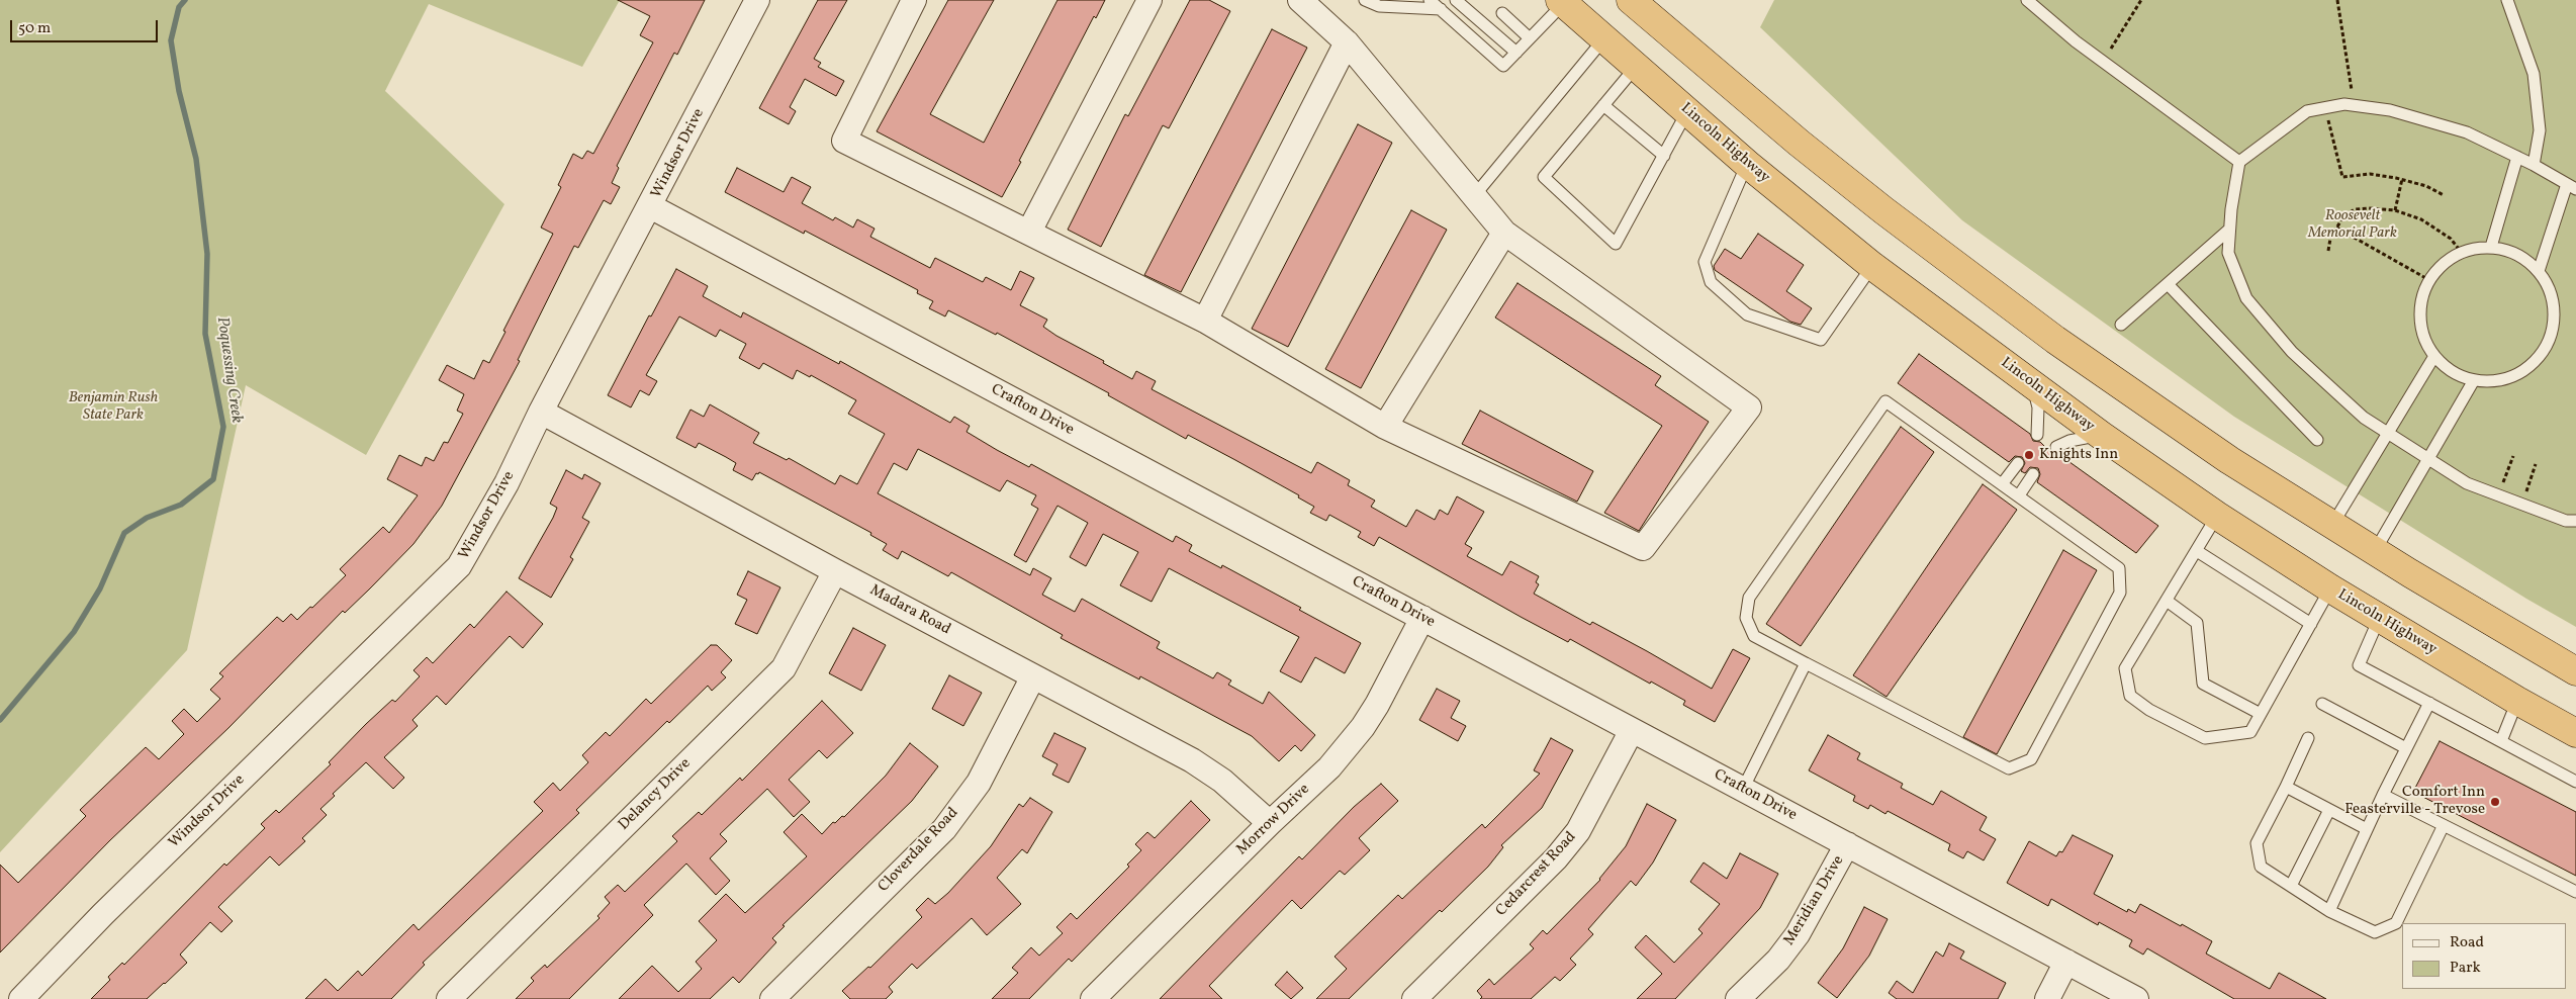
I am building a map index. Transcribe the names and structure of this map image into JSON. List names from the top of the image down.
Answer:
{
  "streets": {
    "highway": ["Lincoln Highway"],
    "street": [
      "Windsor Drive",
      "Crafton Drive",
      "Madara Road",
      "Delancy Drive",
      "Morrow Drive",
      "Cloverdale Road",
      "Cedarcrest Road",
      "Meridian Drive"
    ]
  },
  "crossings": [
    ["Windsor Drive", "Crafton Drive"],
    ["Windsor Drive", "Madara Road"],
    ["Crafton Drive", "Morrow Drive"],
    ["Crafton Drive", "Cedarcrest Road"],
    ["Crafton Drive", "Meridian Drive"],
    ["Madara Road", "Delancy Drive"],
    ["Madara Road", "Morrow Drive"],
    ["Madara Road", "Cloverdale Road"]
  ],
  "water": ["Poquessing Creek"],
  "parks": ["Roosevelt Memorial Park", "Benjamin Rush State Park"],
  "places": ["Knights Inn", "Comfort Inn Feasterville - Trevose"],
  "legend": ["Road", "Park"],
  "scale_bar": "50 m"
}
